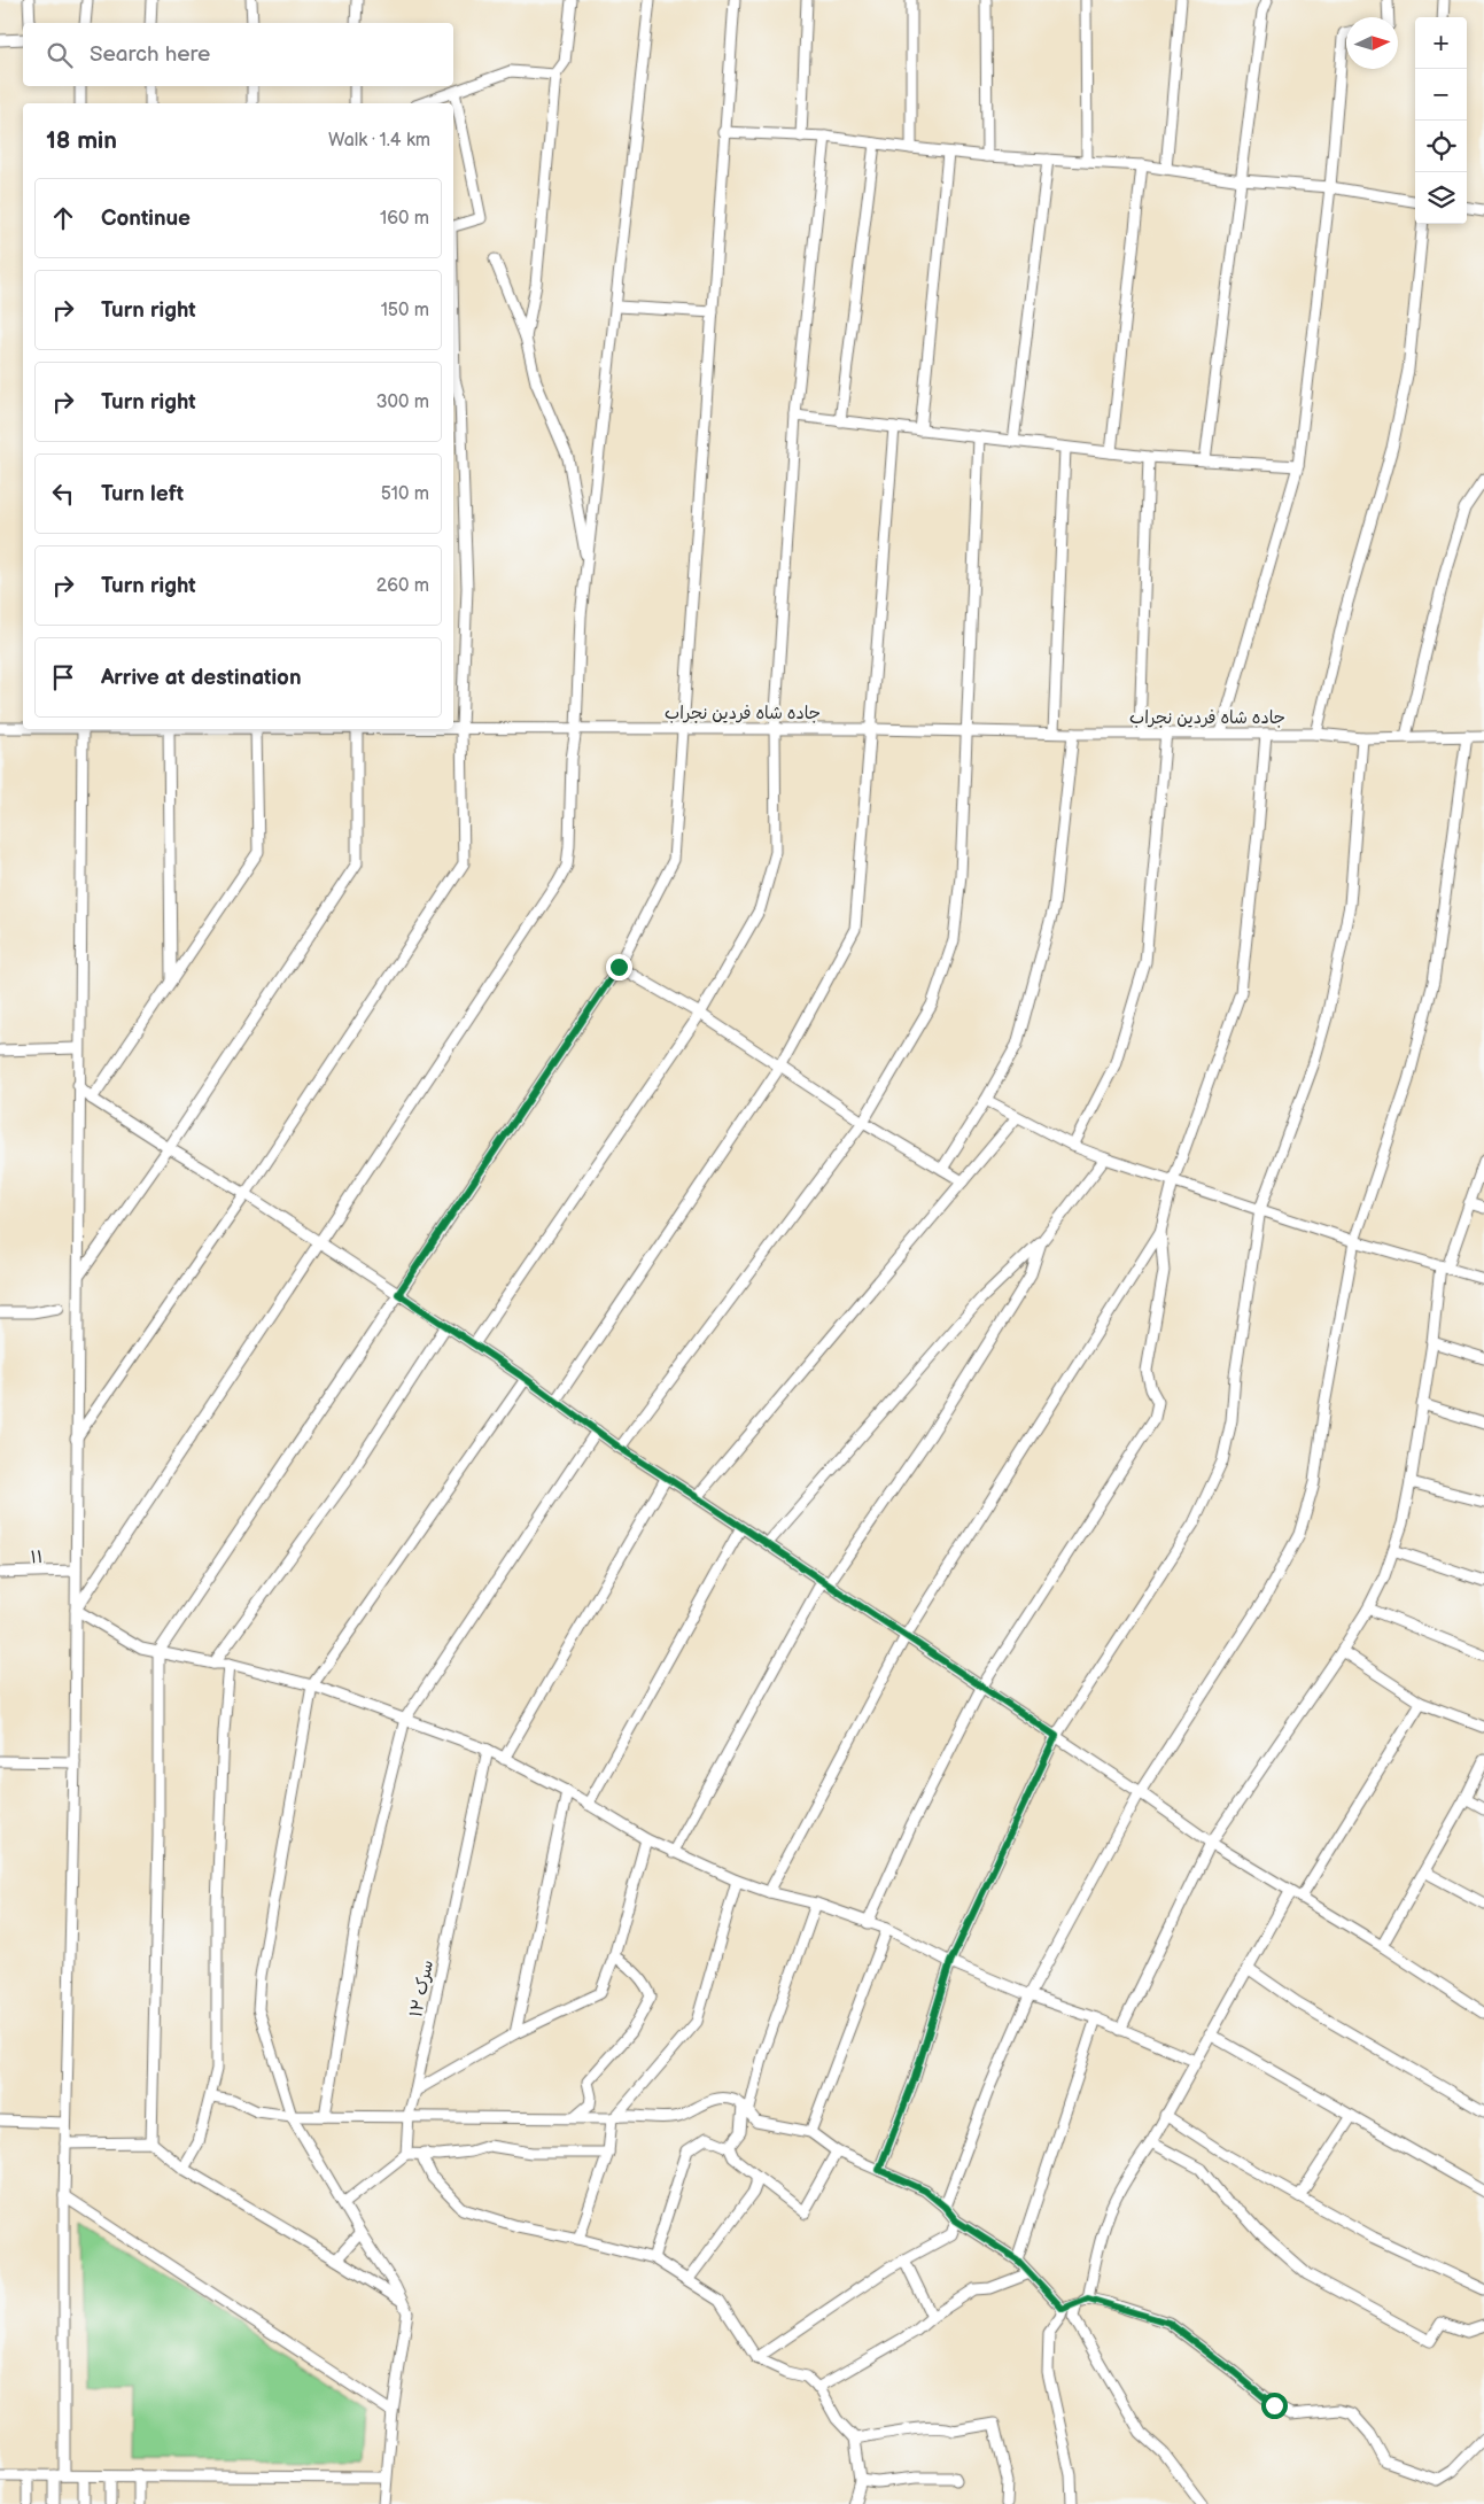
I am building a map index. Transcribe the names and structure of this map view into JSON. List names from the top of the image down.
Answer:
{
  "streets": {
    "street": ["جاده شاه فردین نجراب", "۱۱", "سرک ۱۲"]
  },
  "north": "right",
  "page": {
    "map_buttons": ["+", "−"],
    "search": "Search here",
    "heading": ["18 min", "Walk · 1.4 km"],
    "list": [
      ["Continue", "160 m"],
      ["Turn right", "150 m"],
      ["Turn right", "300 m"],
      ["Turn left", "510 m"],
      ["Turn right", "260 m"],
      "Arrive at destination"
    ]
  }
}
